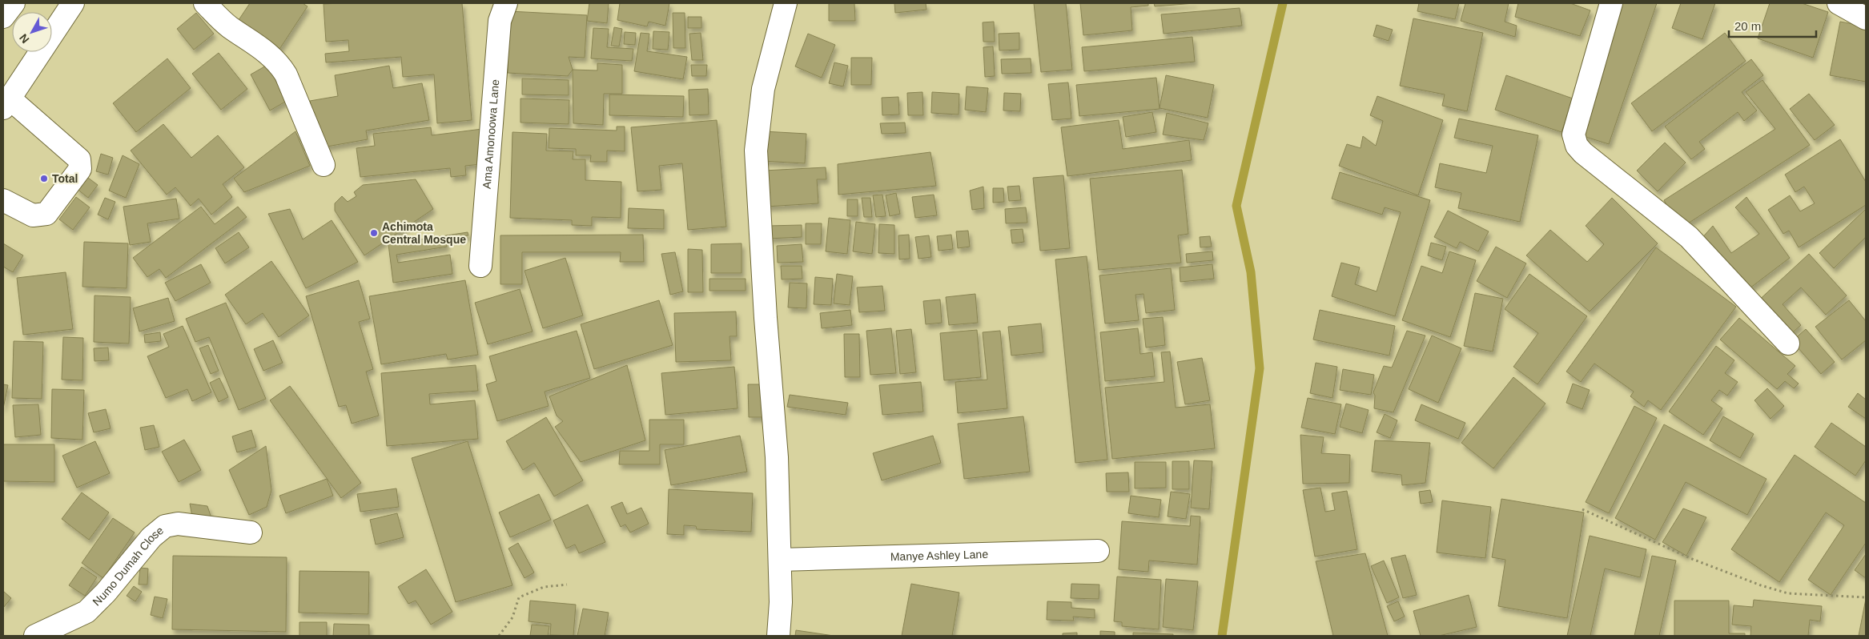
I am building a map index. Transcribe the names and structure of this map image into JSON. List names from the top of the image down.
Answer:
{
  "streets": {
    "main road": ["Ama Amonoowa Lane", "Manye Ashley Lane", "Numo Dumah Close"]
  },
  "places": ["Total", "Achimota Central Mosque"],
  "scale_bar": "20 m",
  "north": "bottom left"
}
